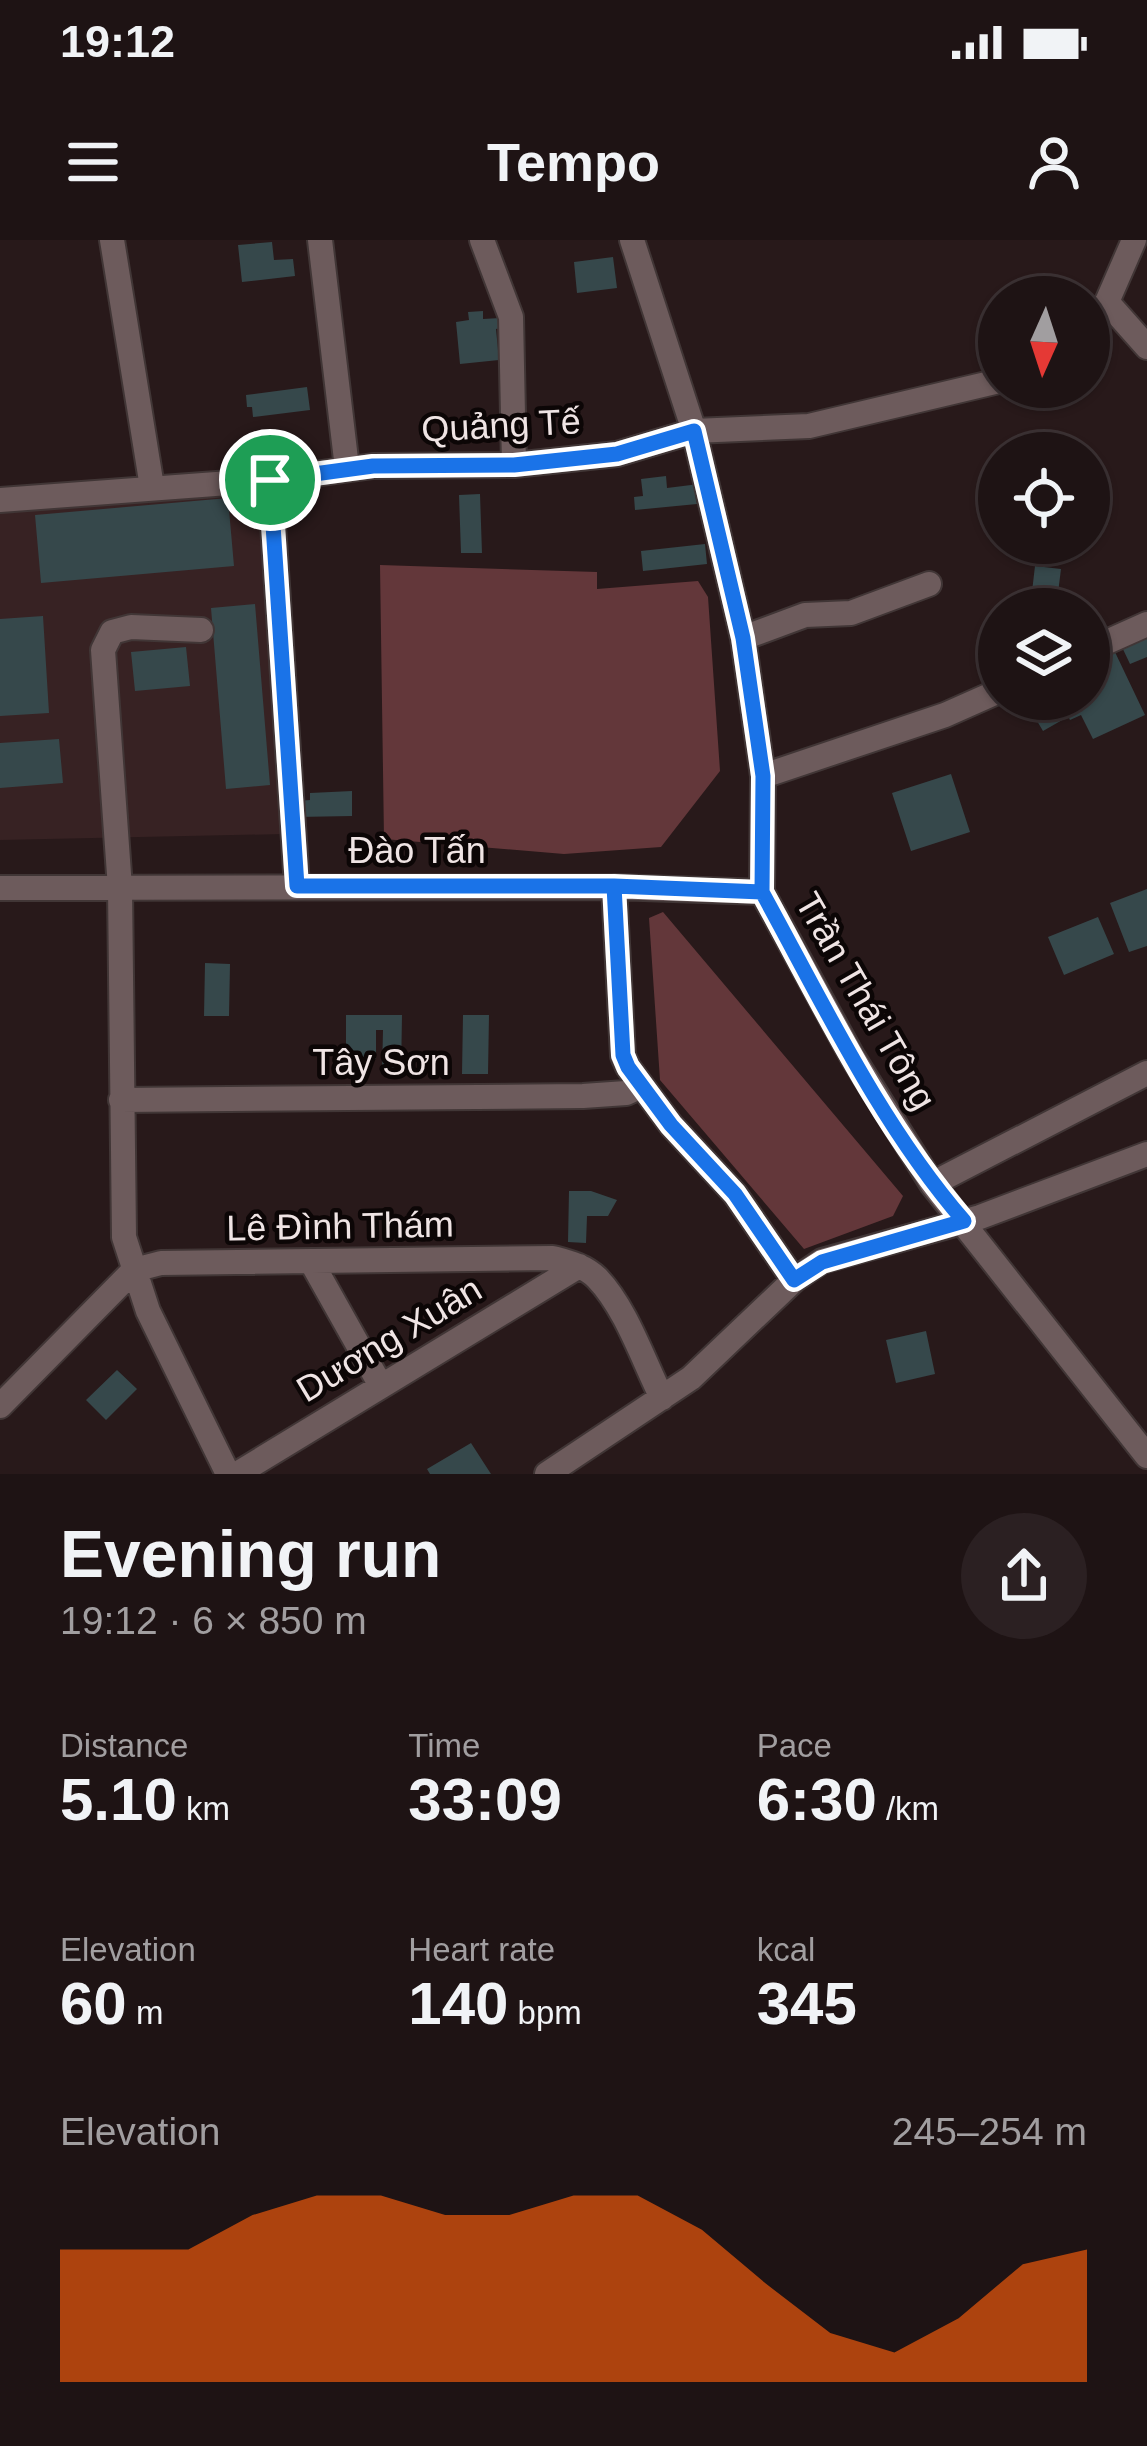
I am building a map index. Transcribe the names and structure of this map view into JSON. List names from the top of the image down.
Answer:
{
  "streets": {
    "street": [
      "Quảng Tế",
      "Đào Tấn",
      "Trần Thái Tông",
      "Tây Sơn",
      "Lê Đình Thám",
      "Dương Xuân"
    ]
  },
  "crossings": [
    ["Quảng Tế", "Trần Thái Tông"],
    ["Đào Tấn", "Trần Thái Tông"],
    ["Lê Đình Thám", "Dương Xuân"]
  ],
  "north": "bottom",
  "page": {
    "status": "19:12",
    "header": "Tempo",
    "heading": ["Evening run", "19:12 · 6 × 850 m"],
    "stats": [
      ["Distance", "5.10 km"],
      ["Time", "33:09"],
      ["Pace", "6:30 /km"],
      ["Elevation", "60 m"],
      ["Heart rate", "140 bpm"],
      ["kcal", "345"]
    ],
    "chart": ["Elevation", "245–254 m"]
  }
}
